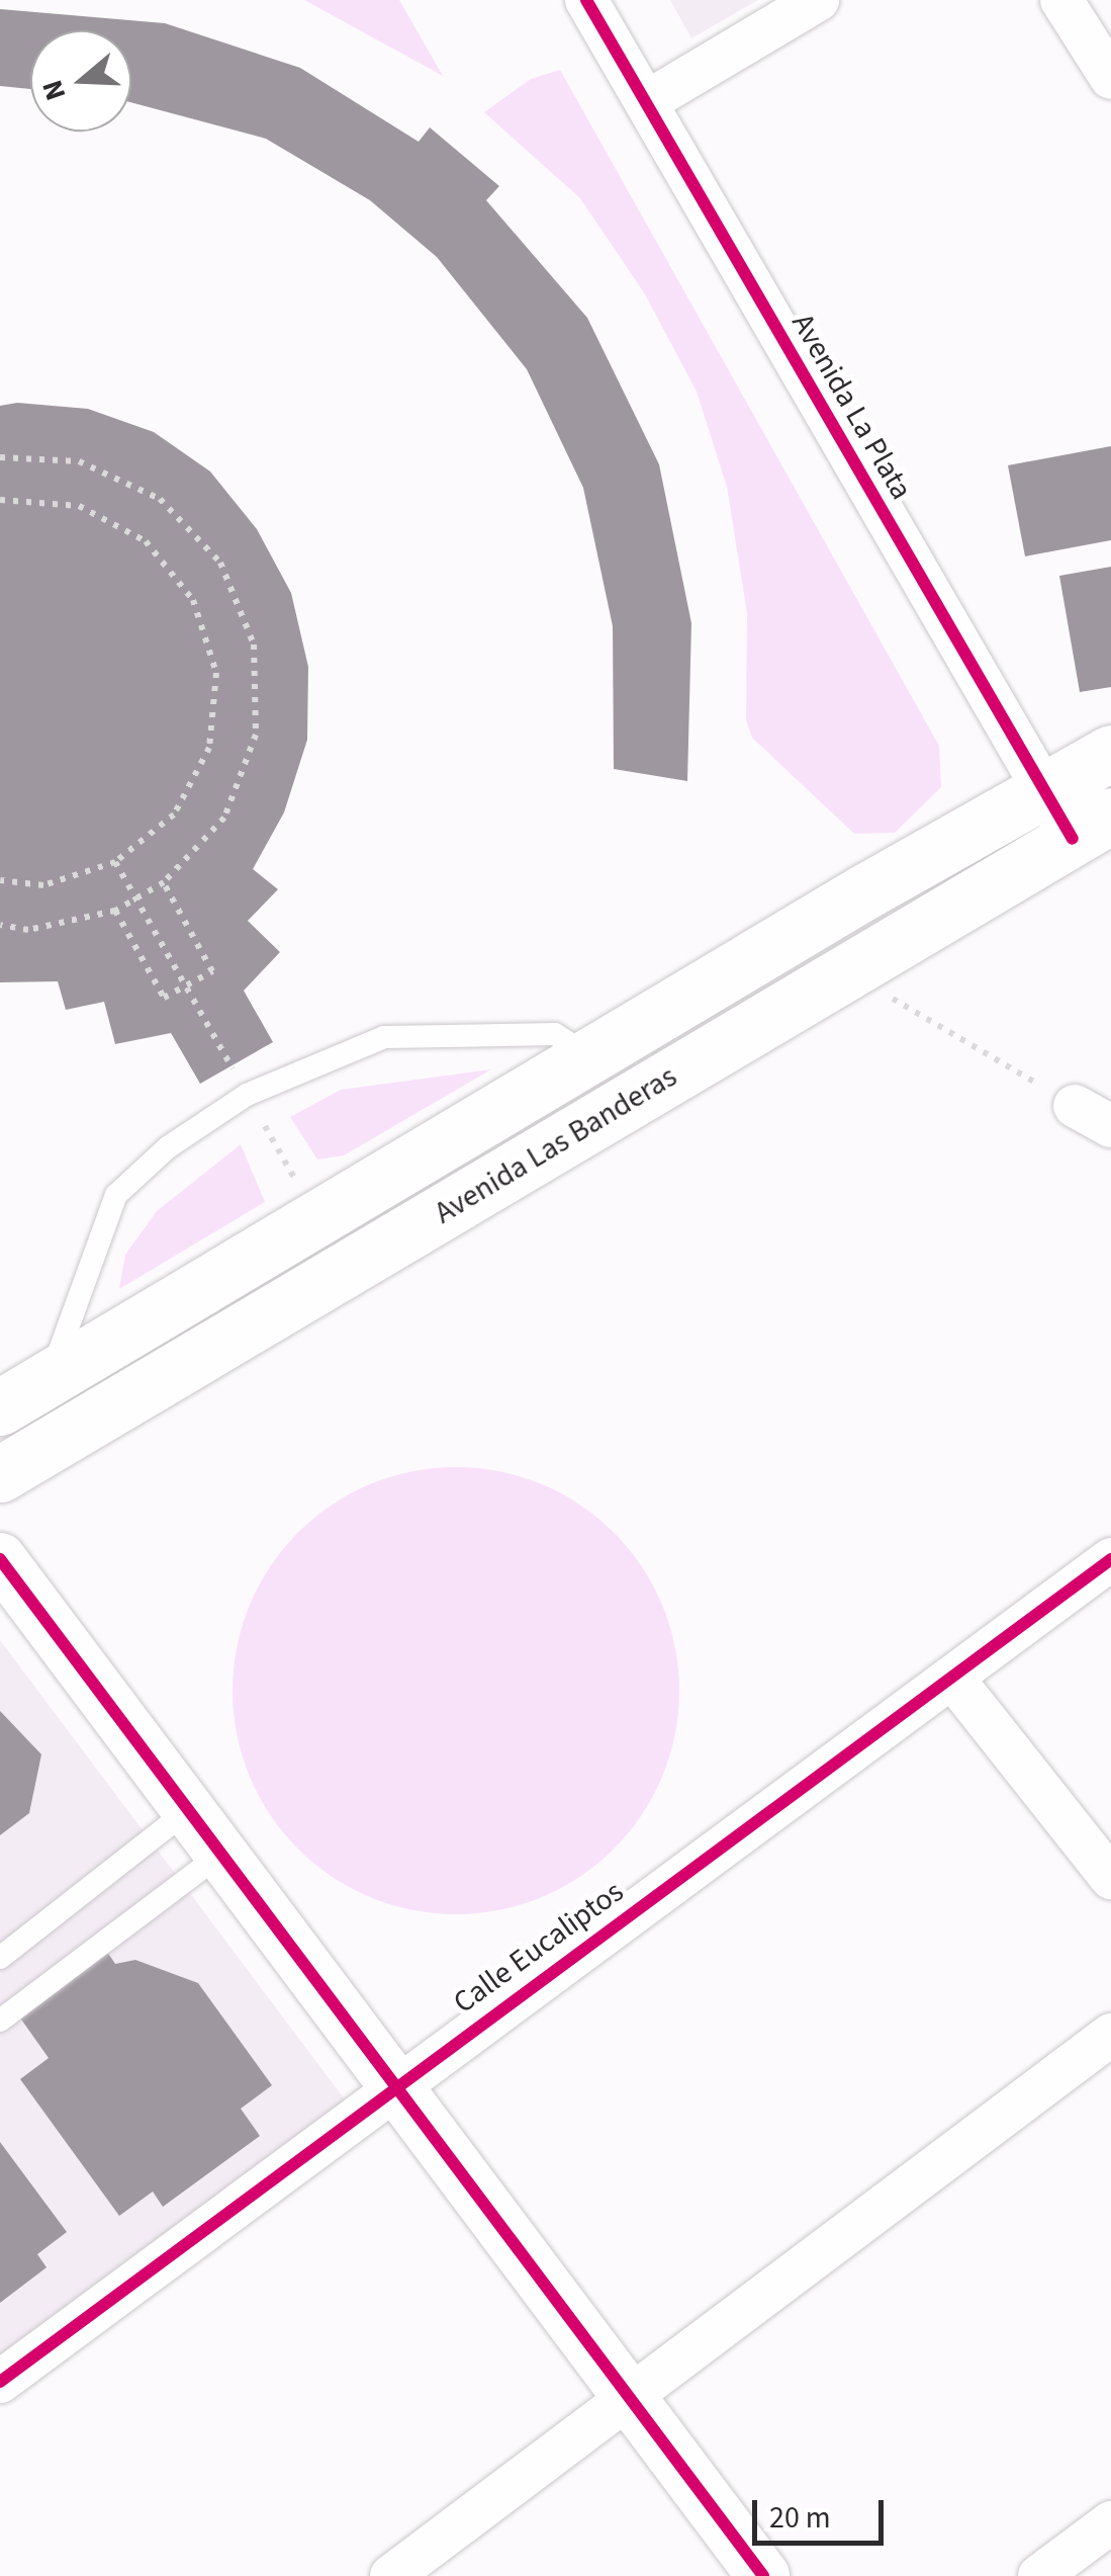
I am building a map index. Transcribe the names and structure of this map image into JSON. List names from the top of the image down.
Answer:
{
  "streets": {
    "main road": ["Avenida Las Banderas"],
    "street": ["Avenida La Plata", "Calle Eucaliptos"]
  },
  "crossings": [
    ["Avenida La Plata", "Avenida Las Banderas"]
  ],
  "scale_bar": "20 m",
  "north": "left"
}
